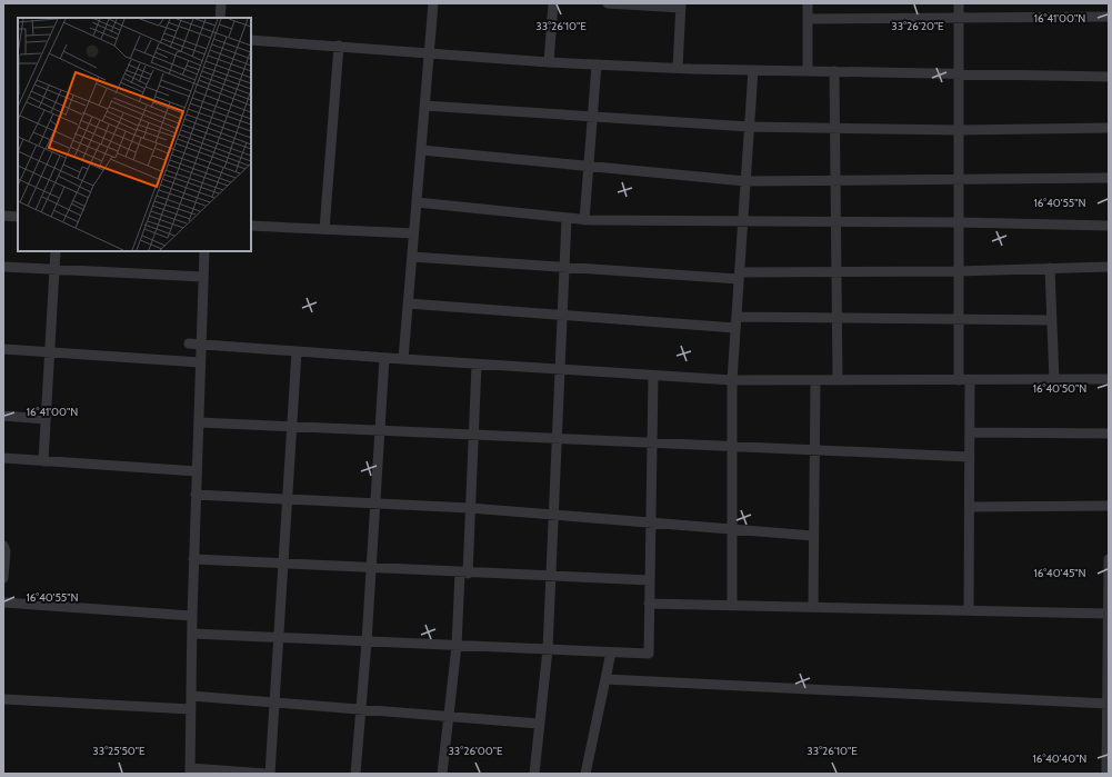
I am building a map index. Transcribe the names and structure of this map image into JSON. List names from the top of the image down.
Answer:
{
  "coordinates": [
    "16°41'00\"N",
    "33°26'10\"E",
    "33°26'20\"E",
    "16°40'55\"N",
    "16°40'50\"N",
    "16°40'45\"N",
    "33°25'50\"E",
    "33°26'00\"E",
    "16°40'40\"N"
  ]
}
